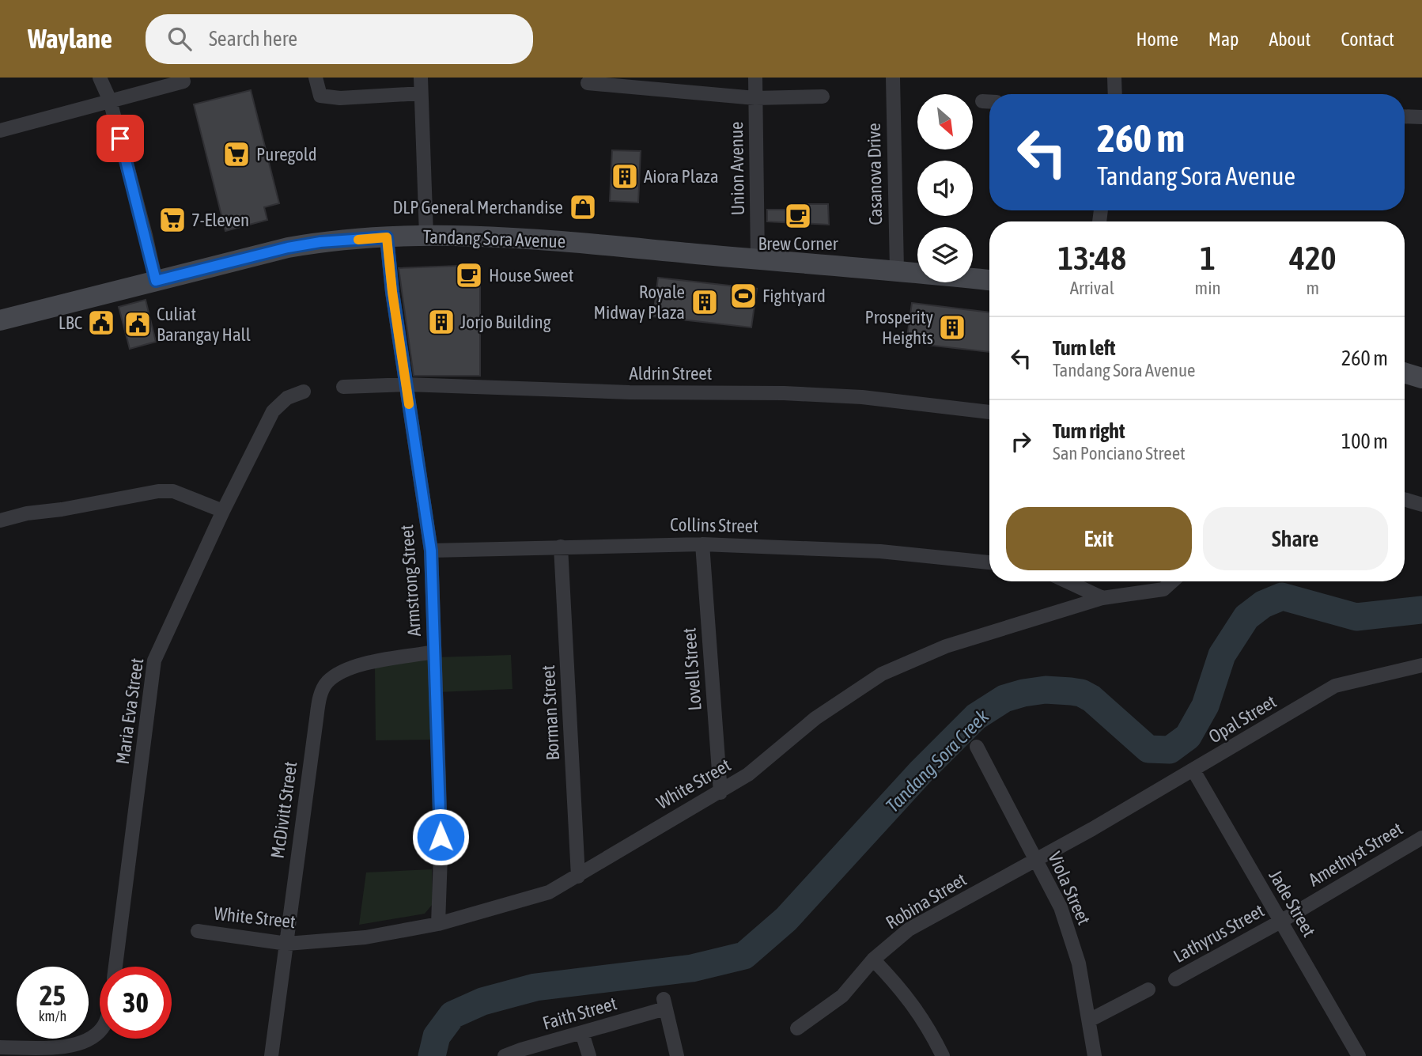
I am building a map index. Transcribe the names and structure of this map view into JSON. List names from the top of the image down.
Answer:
{
  "streets": {
    "main road": ["Tandang Sora Avenue"],
    "street": [
      "Union Avenue",
      "Casanova Drive",
      "Aldrin Street",
      "Collins Street",
      "Armstrong Street",
      "Lovell Street",
      "Maria Eva Street",
      "Borman Street",
      "Opal Street",
      "White Street",
      "McDivitt Street",
      "Amethyst Street",
      "Viola Street",
      "Robina Street",
      "Jade Street",
      "Lathyrus Street",
      "Faith Street"
    ]
  },
  "crossings": [
    ["Union Avenue", "Tandang Sora Avenue"],
    ["Casanova Drive", "Tandang Sora Avenue"],
    ["Tandang Sora Avenue", "Armstrong Street"],
    ["Aldrin Street", "Armstrong Street"],
    ["Collins Street", "Armstrong Street"],
    ["Collins Street", "Lovell Street"],
    ["Collins Street", "Borman Street"],
    ["Armstrong Street", "White Street"],
    ["Armstrong Street", "McDivitt Street"],
    ["Lovell Street", "White Street"],
    ["Borman Street", "White Street"],
    ["Opal Street", "Robina Street"],
    ["Opal Street", "Jade Street"],
    ["White Street", "McDivitt Street"],
    ["Amethyst Street", "Jade Street"],
    ["Amethyst Street", "Lathyrus Street"],
    ["Viola Street", "Robina Street"],
    ["Jade Street", "Lathyrus Street"]
  ],
  "water": ["Tandang Sora Creek"],
  "places": {
    "supermarket": ["Puregold", "7-Eleven"],
    "building": [
      "Aiora Plaza",
      "Royale Midway Plaza",
      "Jorjo Building",
      "Prosperity Heights"
    ],
    "shop": ["DLP General Merchandise"],
    "cafe": ["Brew Corner", "House Sweet"],
    "sports": ["Fightyard"],
    "public building": ["LBC", "Culiat Barangay Hall"]
  },
  "north": "bottom right",
  "page": {
    "header": "Waylane",
    "search": "Search here",
    "nav": [
      "Home",
      "Map",
      "About",
      "Contact"
    ],
    "turn": ["260 m", "Tandang Sora Avenue"],
    "eta": [
      "13:48",
      "Arrival",
      "1",
      "min",
      "420",
      "m"
    ],
    "list": [
      {
        "name": "Turn left",
        "note": "Tandang Sora Avenue",
        "value": "260 m"
      },
      {
        "name": "Turn right",
        "note": "San Ponciano Street",
        "value": "100 m"
      }
    ],
    "buttons": ["Exit", "Share"],
    "speed": "25 km/h",
    "limit": "30"
  }
}
